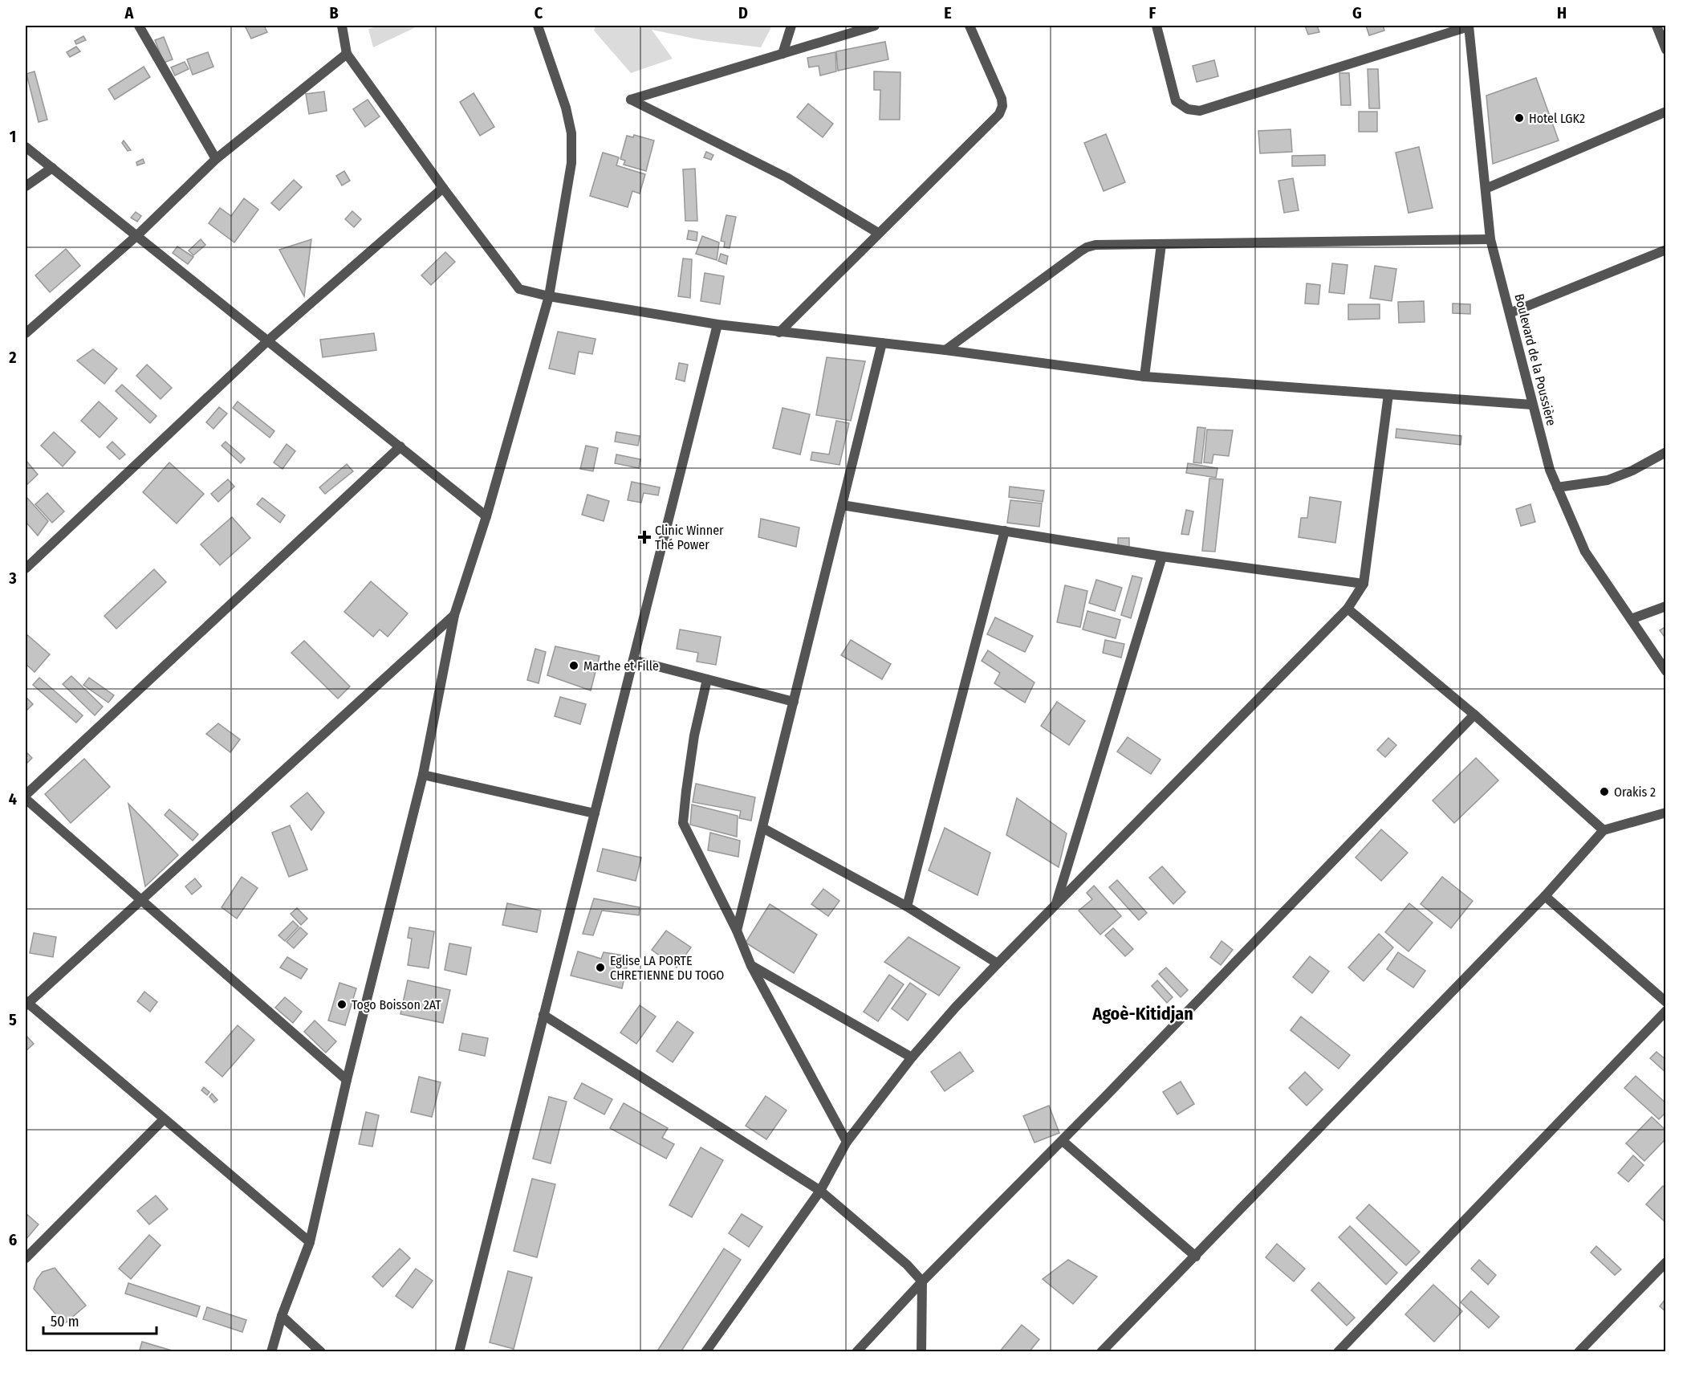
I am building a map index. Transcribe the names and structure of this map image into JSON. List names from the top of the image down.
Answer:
{
  "streets": {
    "street": ["Boulevard de la Poussière"]
  },
  "districts": ["Agoè-Kitidjan"],
  "places": {
    "other": [
      "Hotel LGK2",
      "Marthe et Fille",
      "Orakis 2",
      "Eglise LA PORTE CHRETIENNE DU TOGO",
      "Togo Boisson 2AT"
    ],
    "health": ["Clinic Winner Thé Power"]
  },
  "scale_bar": "50 m",
  "grid": {
    "columns": [
      "A",
      "B",
      "C",
      "D",
      "E",
      "F",
      "G",
      "H"
    ],
    "rows": [
      "1",
      "2",
      "3",
      "4",
      "5",
      "6"
    ]
  }
}
